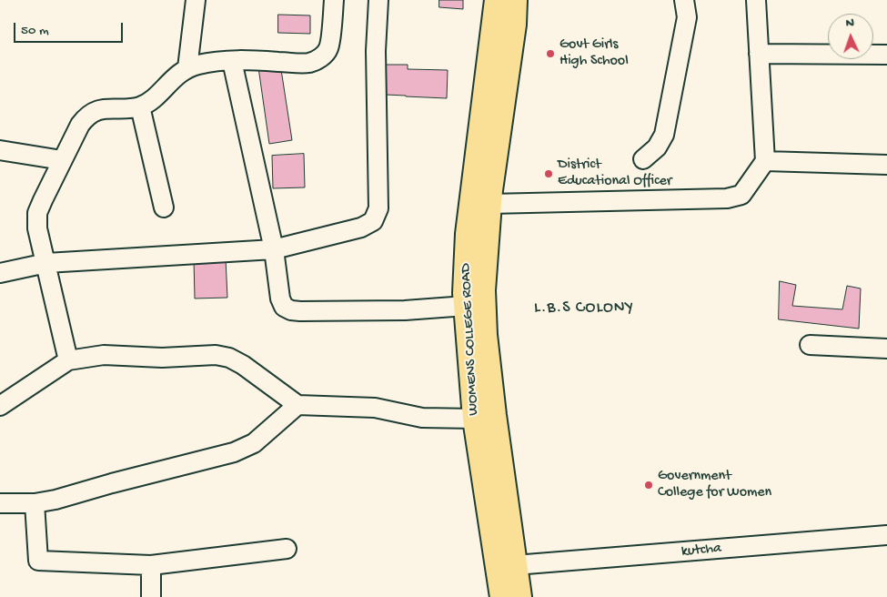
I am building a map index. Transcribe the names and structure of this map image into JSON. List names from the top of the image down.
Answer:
{
  "streets": {
    "main road": ["WOMENS COLLEGE ROAD"],
    "street": ["kutcha"]
  },
  "crossings": [
    ["WOMENS COLLEGE ROAD", "kutcha"]
  ],
  "districts": ["L.B.S COLONY"],
  "places": ["Govt Girls High School", "District Educational Officer", "Government College for Women"],
  "scale_bar": "50 m",
  "north": "top"
}
